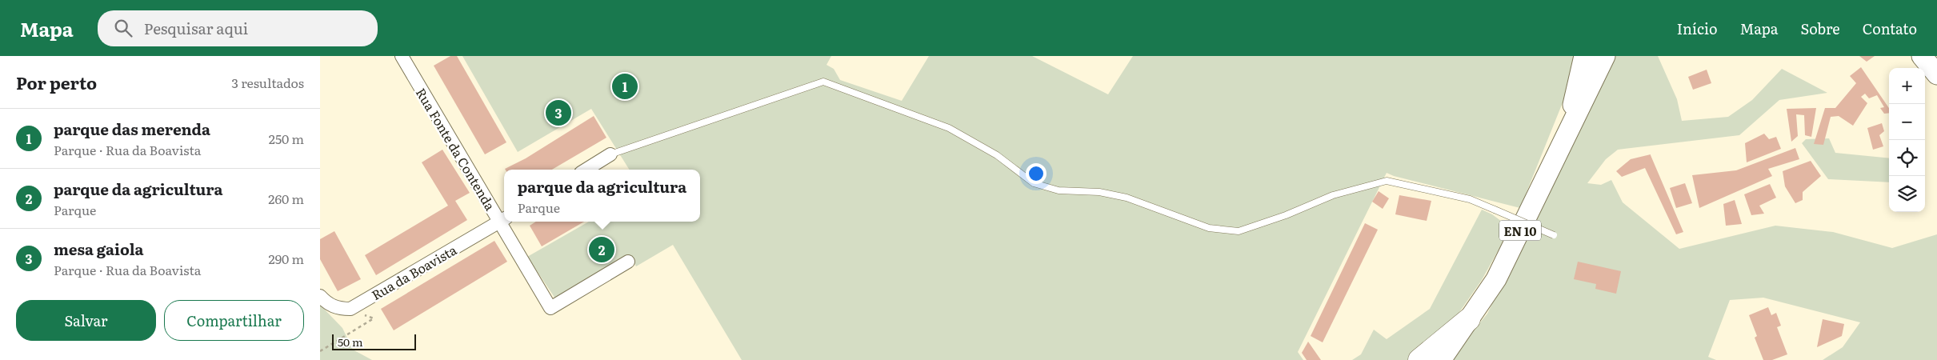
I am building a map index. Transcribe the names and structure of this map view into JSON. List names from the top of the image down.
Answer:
{
  "streets": {
    "main road": ["EN 10"],
    "street": ["Rua Fonte da Contenda", "Rua da Boavista"]
  },
  "crossings": [
    ["Rua Fonte da Contenda", "Rua da Boavista"]
  ],
  "scale_bar": "50 m",
  "page": {
    "header": "Mapa",
    "search": "Pesquisar aqui",
    "nav": [
      "Início",
      "Mapa",
      "Sobre",
      "Contato"
    ],
    "heading": ["Por perto", "3 resultados"],
    "map_buttons": ["+", "−"],
    "pins": ["1", "3", "2"],
    "list": [
      {
        "mark": "1",
        "name": "parque das merenda",
        "note": "Parque · Rua da Boavista",
        "value": "250 m"
      },
      {
        "mark": "2",
        "name": "parque da agricultura",
        "note": "Parque",
        "value": "260 m"
      },
      {
        "mark": "3",
        "name": "mesa gaiola",
        "note": "Parque · Rua da Boavista",
        "value": "290 m"
      }
    ],
    "popup": ["parque da agricultura", "Parque"],
    "buttons": ["Salvar", "Compartilhar"],
    "scale": "50 m"
  }
}
